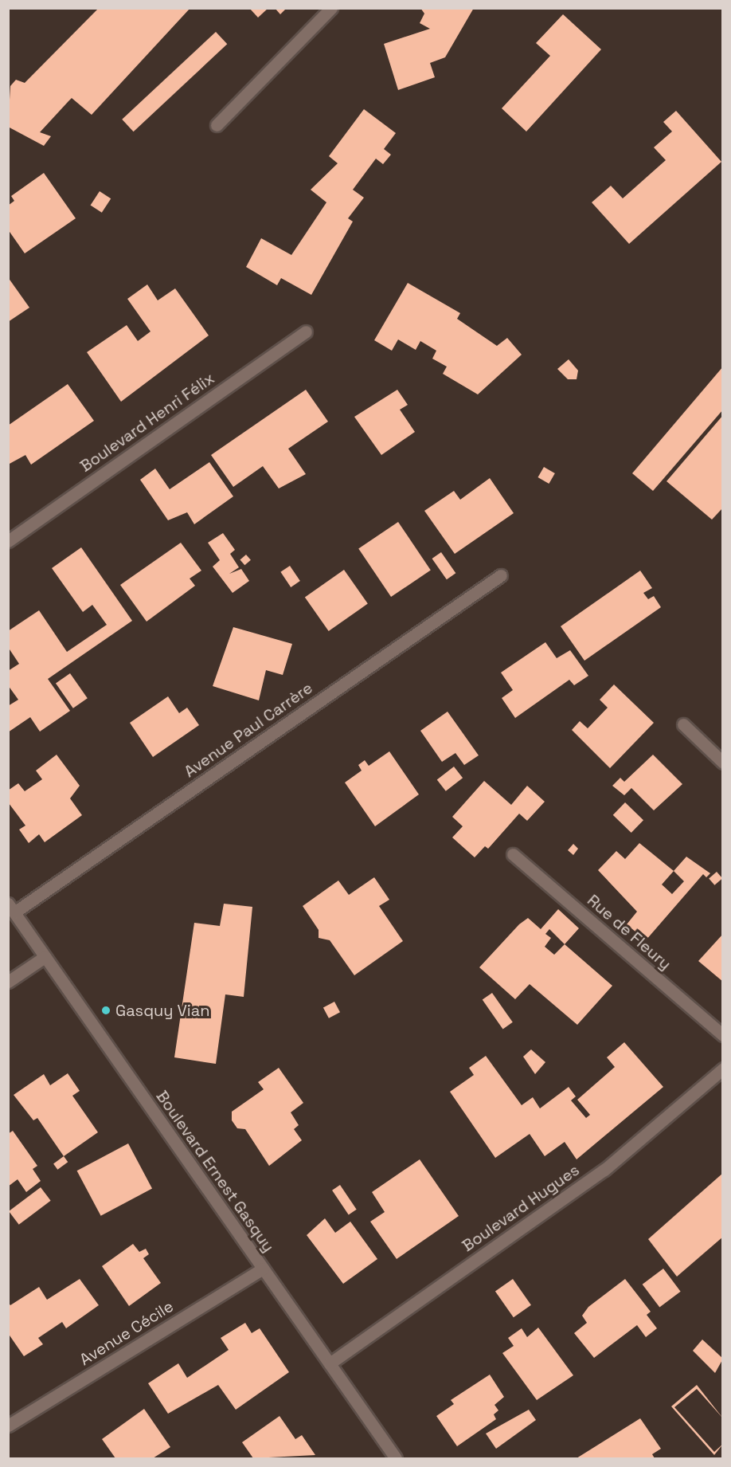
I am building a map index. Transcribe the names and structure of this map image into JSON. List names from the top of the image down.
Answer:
{
  "streets": {
    "street": [
      "Boulevard Henri Félix",
      "Avenue Paul Carrère",
      "Rue de Fleury",
      "Boulevard Ernest Gasquy",
      "Boulevard Hugues",
      "Avenue Cécile"
    ]
  },
  "crossings": [
    ["Avenue Paul Carrère", "Boulevard Ernest Gasquy"],
    ["Boulevard Ernest Gasquy", "Boulevard Hugues"],
    ["Boulevard Ernest Gasquy", "Avenue Cécile"]
  ],
  "places": ["Gasquy Vian"]
}
